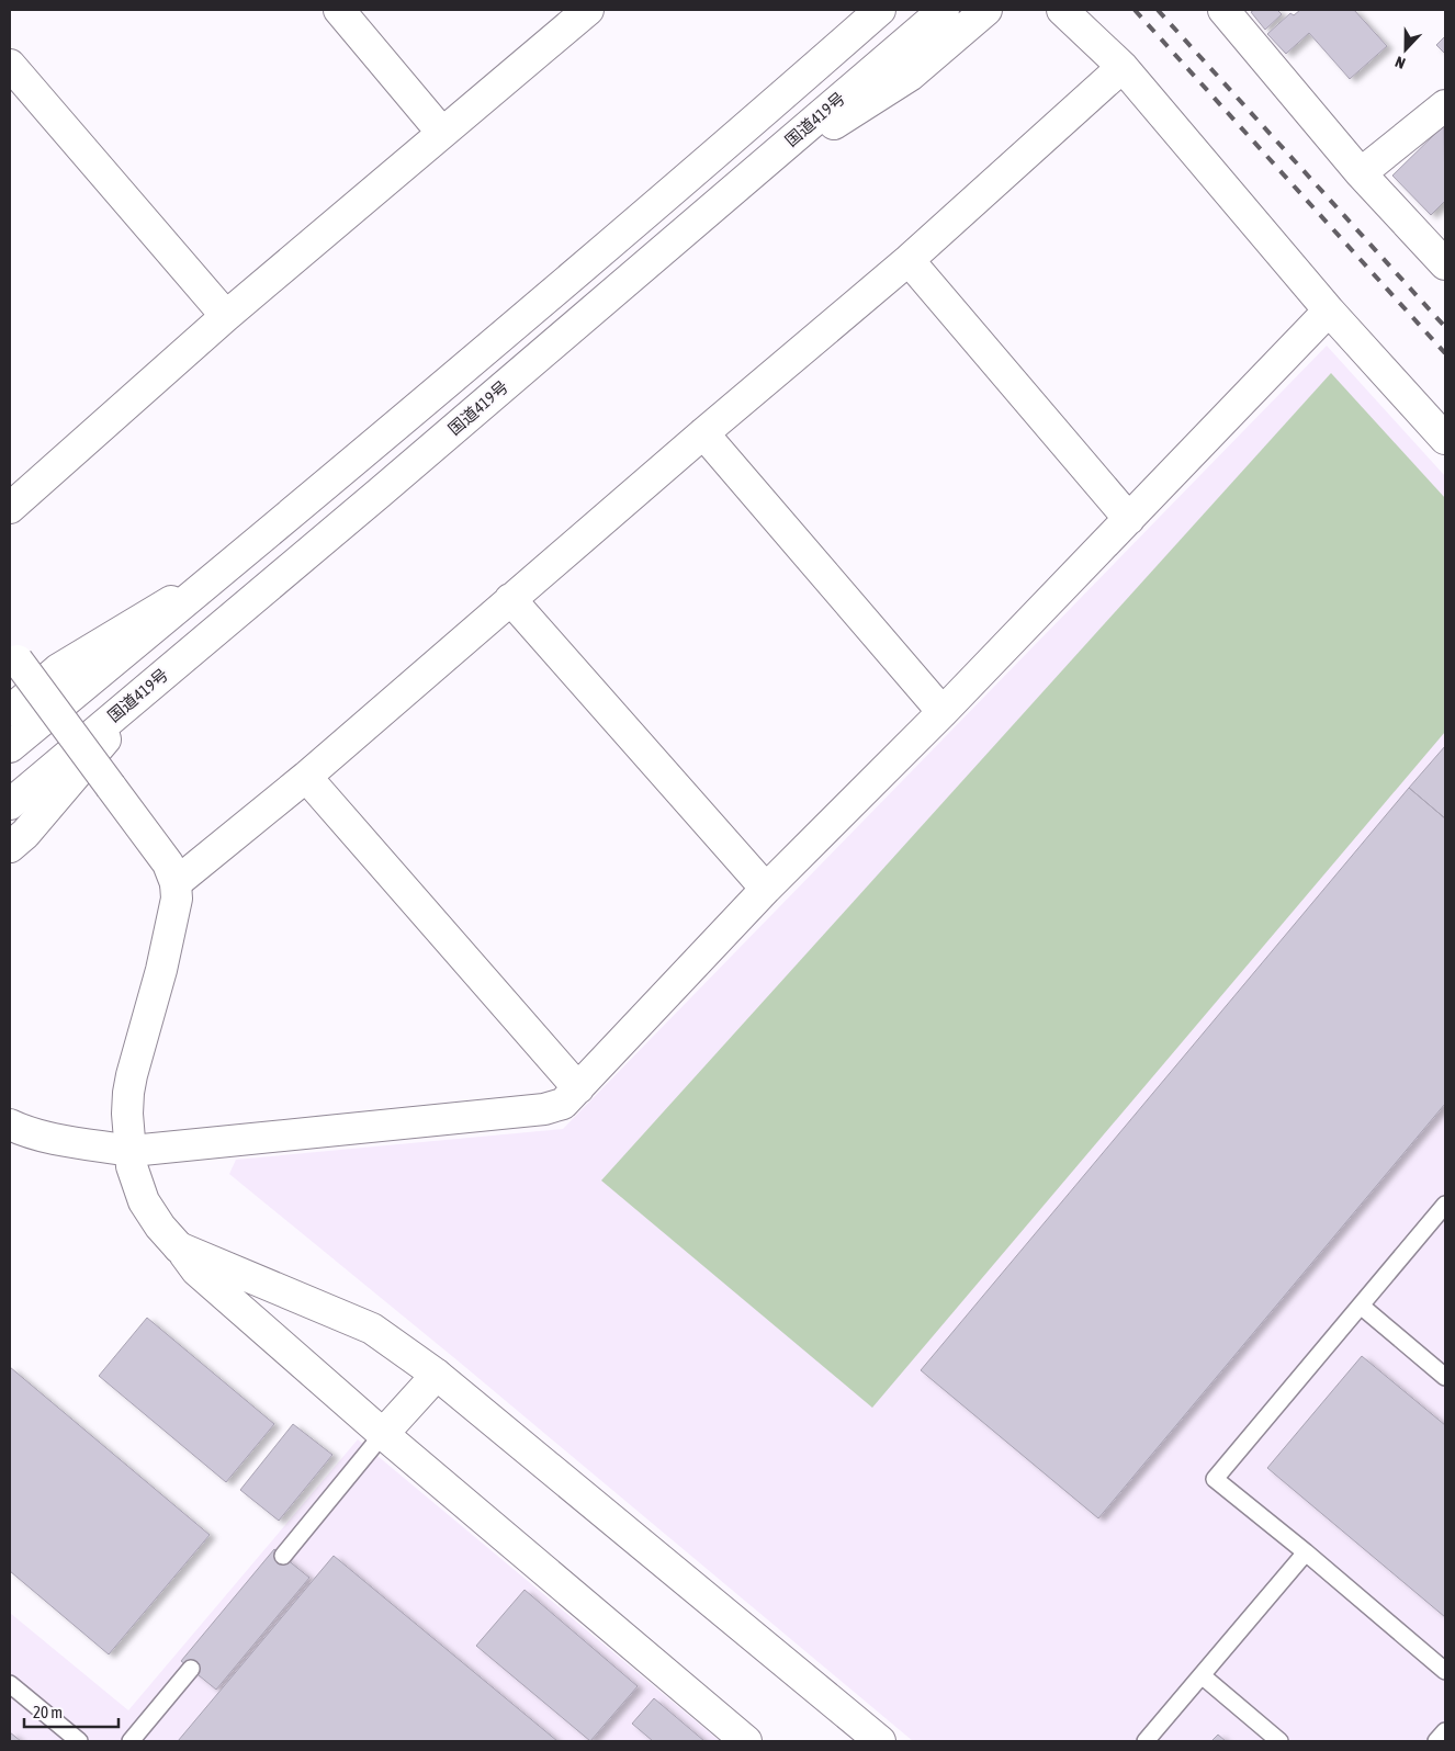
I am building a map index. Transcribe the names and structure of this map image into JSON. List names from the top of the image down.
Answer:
{
  "streets": {
    "main road": ["国道419号"]
  },
  "scale_bar": "20 m",
  "north": "bottom"
}
